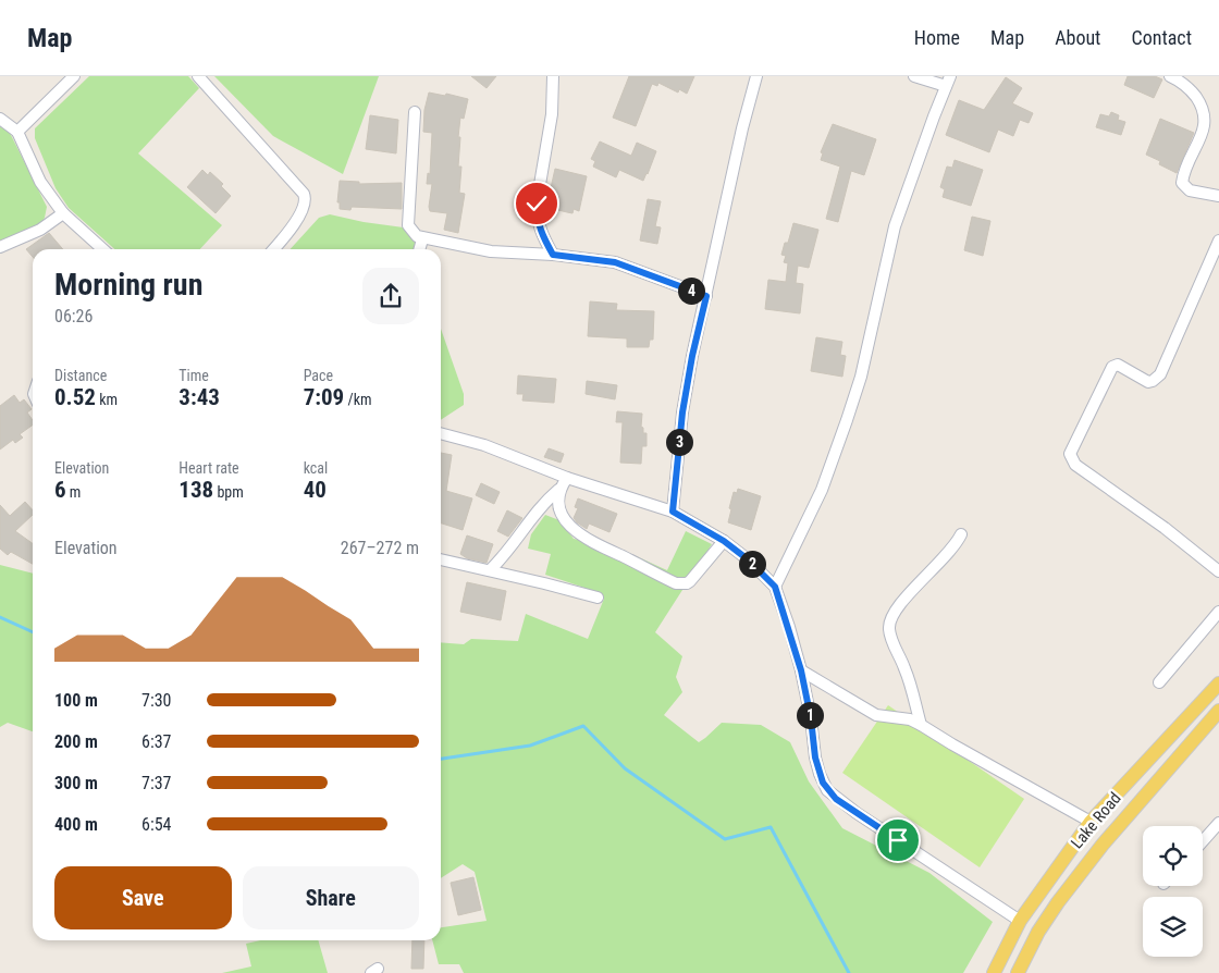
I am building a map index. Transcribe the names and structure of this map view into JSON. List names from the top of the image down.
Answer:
{
  "streets": {
    "main road": ["Lake Road"]
  },
  "page": {
    "header": "Map",
    "nav": [
      "Home",
      "Map",
      "About",
      "Contact"
    ],
    "heading": ["Morning run", "06:26"],
    "pins": [
      "4",
      "3",
      "2",
      "1"
    ],
    "stats": [
      ["Distance", "0.52 km"],
      ["Time", "3:43"],
      ["Pace", "7:09 /km"],
      ["Elevation", "6 m"],
      ["Heart rate", "138 bpm"],
      ["kcal", "40"]
    ],
    "chart": ["Elevation", "267–272 m"],
    "list": [
      {
        "name": "100 m",
        "note": "7:30"
      },
      {
        "name": "200 m",
        "note": "6:37"
      },
      {
        "name": "300 m",
        "note": "7:37"
      },
      {
        "name": "400 m",
        "note": "6:54"
      }
    ],
    "buttons": ["Save", "Share"]
  }
}
